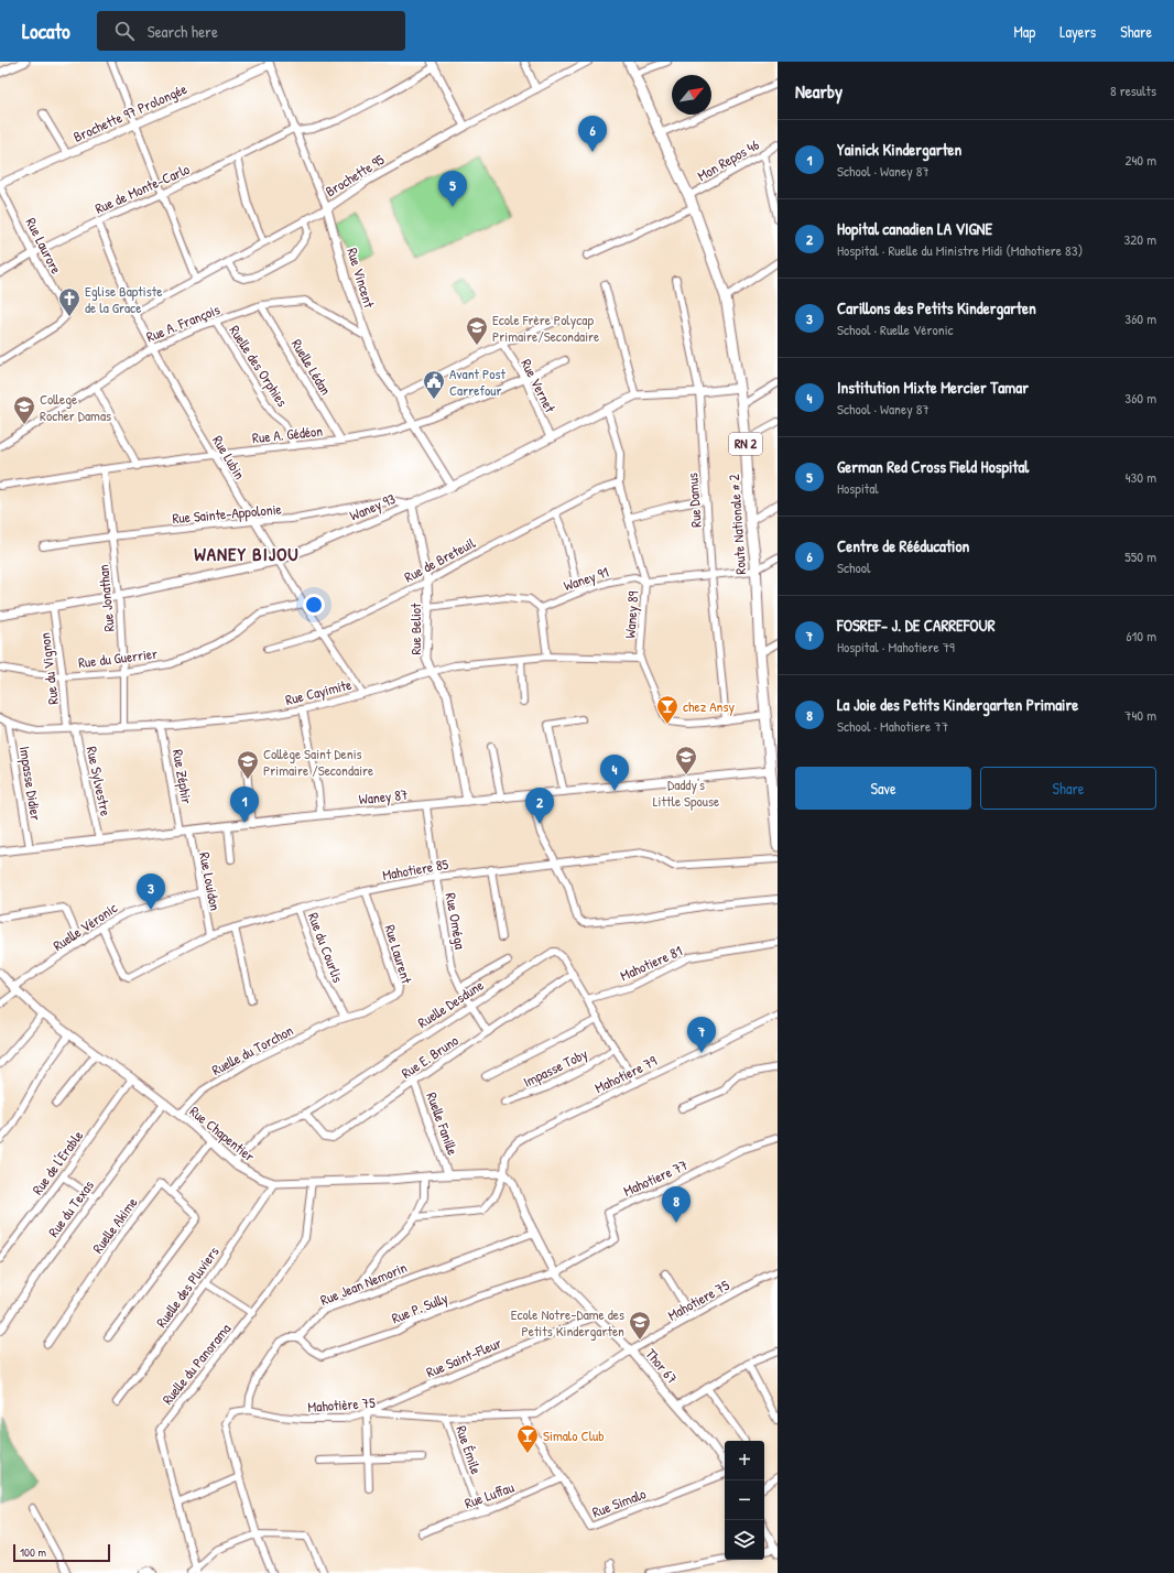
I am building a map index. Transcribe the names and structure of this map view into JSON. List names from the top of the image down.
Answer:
{
  "streets": {
    "main road": ["RN 2", "Route Nationale # 2"],
    "street": [
      "Brochette 97 Prolongée",
      "Mon Repos 46",
      "Brochette 95",
      "Rue de Monte-Carlo",
      "Rue Laurore",
      "Rue Vincent",
      "Rue A. François",
      "Ruelle des Orphies",
      "Ruelle Lédan",
      "Rue Vernet",
      "Rue A. Gédéon",
      "Rue Lubin",
      "Rue Damus",
      "Waney 93",
      "Rue Sainte-Appolonie",
      "Rue de Breteuil",
      "Waney 91",
      "Rue Jonathan",
      "Waney 89",
      "Rue Beliot",
      "Rue du Guerrier",
      "Rue du Vignon",
      "Rue Cayimite",
      "Rue Zéphir",
      "Rue Sylvestre",
      "Impasse Didier",
      "Waney 87",
      "Mahotiere 85",
      "Rue Louidon",
      "Rue Oméga",
      "Ruelle Véronic",
      "Rue du Courlis",
      "Rue Laurent",
      "Mahotiere 81",
      "Ruelle Desdune",
      "Ruelle du Torchon",
      "Rue E. Bruno",
      "Impasse Toby",
      "Mahotiere 79",
      "Ruelle Fanille",
      "Rue Chapentier",
      "Rue de l'Erable",
      "Mahotiere 77",
      "Rue du Texas",
      "Ruelle Akime",
      "Rue Jean Nemorin",
      "Ruelle des Pluviers",
      "Mahotiere 75",
      "Rue P. Sully",
      "Rue Saint-Fleur",
      "Ruelle du Panorama",
      "Thor 67",
      "Mahotière 75",
      "Rue Émile",
      "Rue Luffau",
      "Rue Simalo"
    ]
  },
  "crossings": [
    ["Brochette 97 Prolongée", "Rue Laurore"],
    ["Brochette 97 Prolongée", "Rue Vincent"],
    ["Mon Repos 46", "Route Nationale # 2"],
    ["Brochette 95", "Rue Vincent"],
    ["Brochette 95", "Rue Lubin"],
    ["Rue de Monte-Carlo", "Rue Laurore"],
    ["Rue de Monte-Carlo", "Rue Vincent"],
    ["Rue de Monte-Carlo", "Rue Lubin"],
    ["Rue Vincent", "Rue A. François"],
    ["Rue Vincent", "Rue A. Gédéon"],
    ["Rue Vincent", "Waney 93"],
    ["Rue A. François", "Ruelle des Orphies"],
    ["Rue A. François", "Ruelle Lédan"],
    ["Rue A. François", "Rue Lubin"],
    ["Ruelle des Orphies", "Rue A. Gédéon"],
    ["Ruelle Lédan", "Rue A. Gédéon"],
    ["Rue Vernet", "Rue A. Gédéon"],
    ["Rue Vernet", "Waney 93"],
    ["Rue A. Gédéon", "Rue Lubin"],
    ["Rue A. Gédéon", "Rue Jonathan"],
    ["Rue Lubin", "Waney 93"],
    ["Rue Lubin", "Rue Sainte-Appolonie"],
    ["Rue Lubin", "Rue de Breteuil"],
    ["Rue Lubin", "Rue du Guerrier"],
    ["Rue Lubin", "Rue Cayimite"],
    ["Rue Damus", "Waney 93"],
    ["Rue Damus", "Waney 91"],
    ["Rue Damus", "Waney 89"],
    ["Waney 93", "Rue Sainte-Appolonie"],
    ["Waney 93", "Route Nationale # 2"],
    ["Waney 93", "Rue Jonathan"],
    ["Waney 93", "Waney 89"],
    ["Waney 93", "Rue Beliot"],
    ["Waney 93", "Rue du Vignon"],
    ["Rue Sainte-Appolonie", "Rue Jonathan"],
    ["Rue Sainte-Appolonie", "Rue Beliot"],
    ["Route Nationale # 2", "Waney 91"],
    ["Route Nationale # 2", "Waney 89"],
    ["Route Nationale # 2", "Waney 87"],
    ["Rue de Breteuil", "Waney 89"],
    ["Rue de Breteuil", "Rue Beliot"],
    ["Waney 91", "Waney 89"],
    ["Rue Jonathan", "Rue du Guerrier"],
    ["Rue Jonathan", "Rue Cayimite"],
    ["Waney 89", "Rue Cayimite"],
    ["Rue Beliot", "Rue Cayimite"],
    ["Rue Beliot", "Waney 87"],
    ["Rue du Guerrier", "Rue du Vignon"],
    ["Rue du Vignon", "Rue Cayimite"],
    ["Rue Cayimite", "Rue Zéphir"],
    ["Rue Cayimite", "Rue Sylvestre"],
    ["Rue Cayimite", "Impasse Didier"],
    ["Rue Zéphir", "Waney 87"],
    ["Rue Sylvestre", "Waney 87"],
    ["Impasse Didier", "Waney 87"],
    ["Waney 87", "Rue Louidon"],
    ["Waney 87", "Rue Oméga"],
    ["Mahotiere 85", "Rue Louidon"],
    ["Mahotiere 85", "Rue Oméga"],
    ["Mahotiere 85", "Ruelle Véronic"],
    ["Mahotiere 85", "Rue du Courlis"],
    ["Mahotiere 85", "Rue Laurent"],
    ["Rue Louidon", "Ruelle Véronic"],
    ["Rue Oméga", "Ruelle Desdune"],
    ["Rue Oméga", "Rue E. Bruno"],
    ["Ruelle Véronic", "Rue Chapentier"],
    ["Rue du Courlis", "Rue Laurent"],
    ["Rue du Courlis", "Ruelle du Torchon"],
    ["Rue Laurent", "Ruelle du Torchon"],
    ["Mahotiere 81", "Ruelle Desdune"],
    ["Ruelle Desdune", "Rue E. Bruno"],
    ["Ruelle Desdune", "Impasse Toby"],
    ["Ruelle Desdune", "Mahotiere 79"],
    ["Ruelle Desdune", "Rue Chapentier"],
    ["Ruelle du Torchon", "Rue Chapentier"],
    ["Rue E. Bruno", "Ruelle Fanille"],
    ["Mahotiere 79", "Rue Chapentier"],
    ["Mahotiere 79", "Thor 67"],
    ["Ruelle Fanille", "Rue Chapentier"],
    ["Rue Chapentier", "Rue de l'Erable"],
    ["Rue Chapentier", "Rue du Texas"],
    ["Rue Chapentier", "Ruelle des Pluviers"],
    ["Rue Chapentier", "Ruelle du Panorama"],
    ["Rue Chapentier", "Thor 67"],
    ["Mahotiere 77", "Rue P. Sully"],
    ["Mahotiere 77", "Thor 67"],
    ["Rue Jean Nemorin", "Rue P. Sully"],
    ["Rue Jean Nemorin", "Thor 67"],
    ["Mahotiere 75", "Thor 67"],
    ["Mahotiere 75", "Mahotière 75"],
    ["Rue P. Sully", "Thor 67"],
    ["Rue Saint-Fleur", "Thor 67"],
    ["Rue Saint-Fleur", "Mahotière 75"],
    ["Thor 67", "Mahotière 75"],
    ["Mahotière 75", "Rue Émile"],
    ["Mahotière 75", "Rue Simalo"],
    ["Rue Émile", "Rue Luffau"],
    ["Rue Luffau", "Rue Simalo"]
  ],
  "districts": ["WANEY BIJOU"],
  "places": {
    "church": ["Eglise Baptiste de la Grace"],
    "school or university": [
      "Ecole Frère Polycap Primaire/Secondaire",
      "College Rocher Damas",
      "Daddy's Little Spouse",
      "Collège Saint Denis Primaire /Secondaire",
      "Ecole Notre-Dame des Petits Kindergarten"
    ],
    "public building": ["Avant Post Carrefour"],
    "bar": ["chez Ansy", "Simalo Club"]
  },
  "scale_bar": "100 m",
  "north": "top right",
  "page": {
    "header": "Locato",
    "search": "Search here",
    "nav": ["Map", "Layers", "Share"],
    "heading": ["Nearby", "8 results"],
    "pins": [
      "6",
      "5",
      "4",
      "1",
      "2",
      "3",
      "7",
      "8"
    ],
    "list": [
      {
        "mark": "1",
        "name": "Yainick Kindergarten",
        "note": "School · Waney 87",
        "value": "240 m"
      },
      {
        "mark": "2",
        "name": "Hopital canadien LA VIGNE",
        "note": "Hospital · Ruelle du Ministre Midi (Mahotiere 83)",
        "value": "320 m"
      },
      {
        "mark": "3",
        "name": "Carillons des Petits Kindergarten",
        "note": "School · Ruelle Véronic",
        "value": "360 m"
      },
      {
        "mark": "4",
        "name": "Institution Mixte Mercier Tamar",
        "note": "School · Waney 87",
        "value": "360 m"
      },
      {
        "mark": "5",
        "name": "German Red Cross Field Hospital",
        "note": "Hospital",
        "value": "430 m"
      },
      {
        "mark": "6",
        "name": "Centre de Rééducation",
        "note": "School",
        "value": "550 m"
      },
      {
        "mark": "7",
        "name": "FOSREF- J. DE CARREFOUR",
        "note": "Hospital · Mahotiere 79",
        "value": "610 m"
      },
      {
        "mark": "8",
        "name": "La Joie des Petits Kindergarten Primaire",
        "note": "School · Mahotiere 77",
        "value": "740 m"
      }
    ],
    "buttons": ["Save", "Share"],
    "map_buttons": ["+", "−"],
    "scale": "100 m"
  }
}
